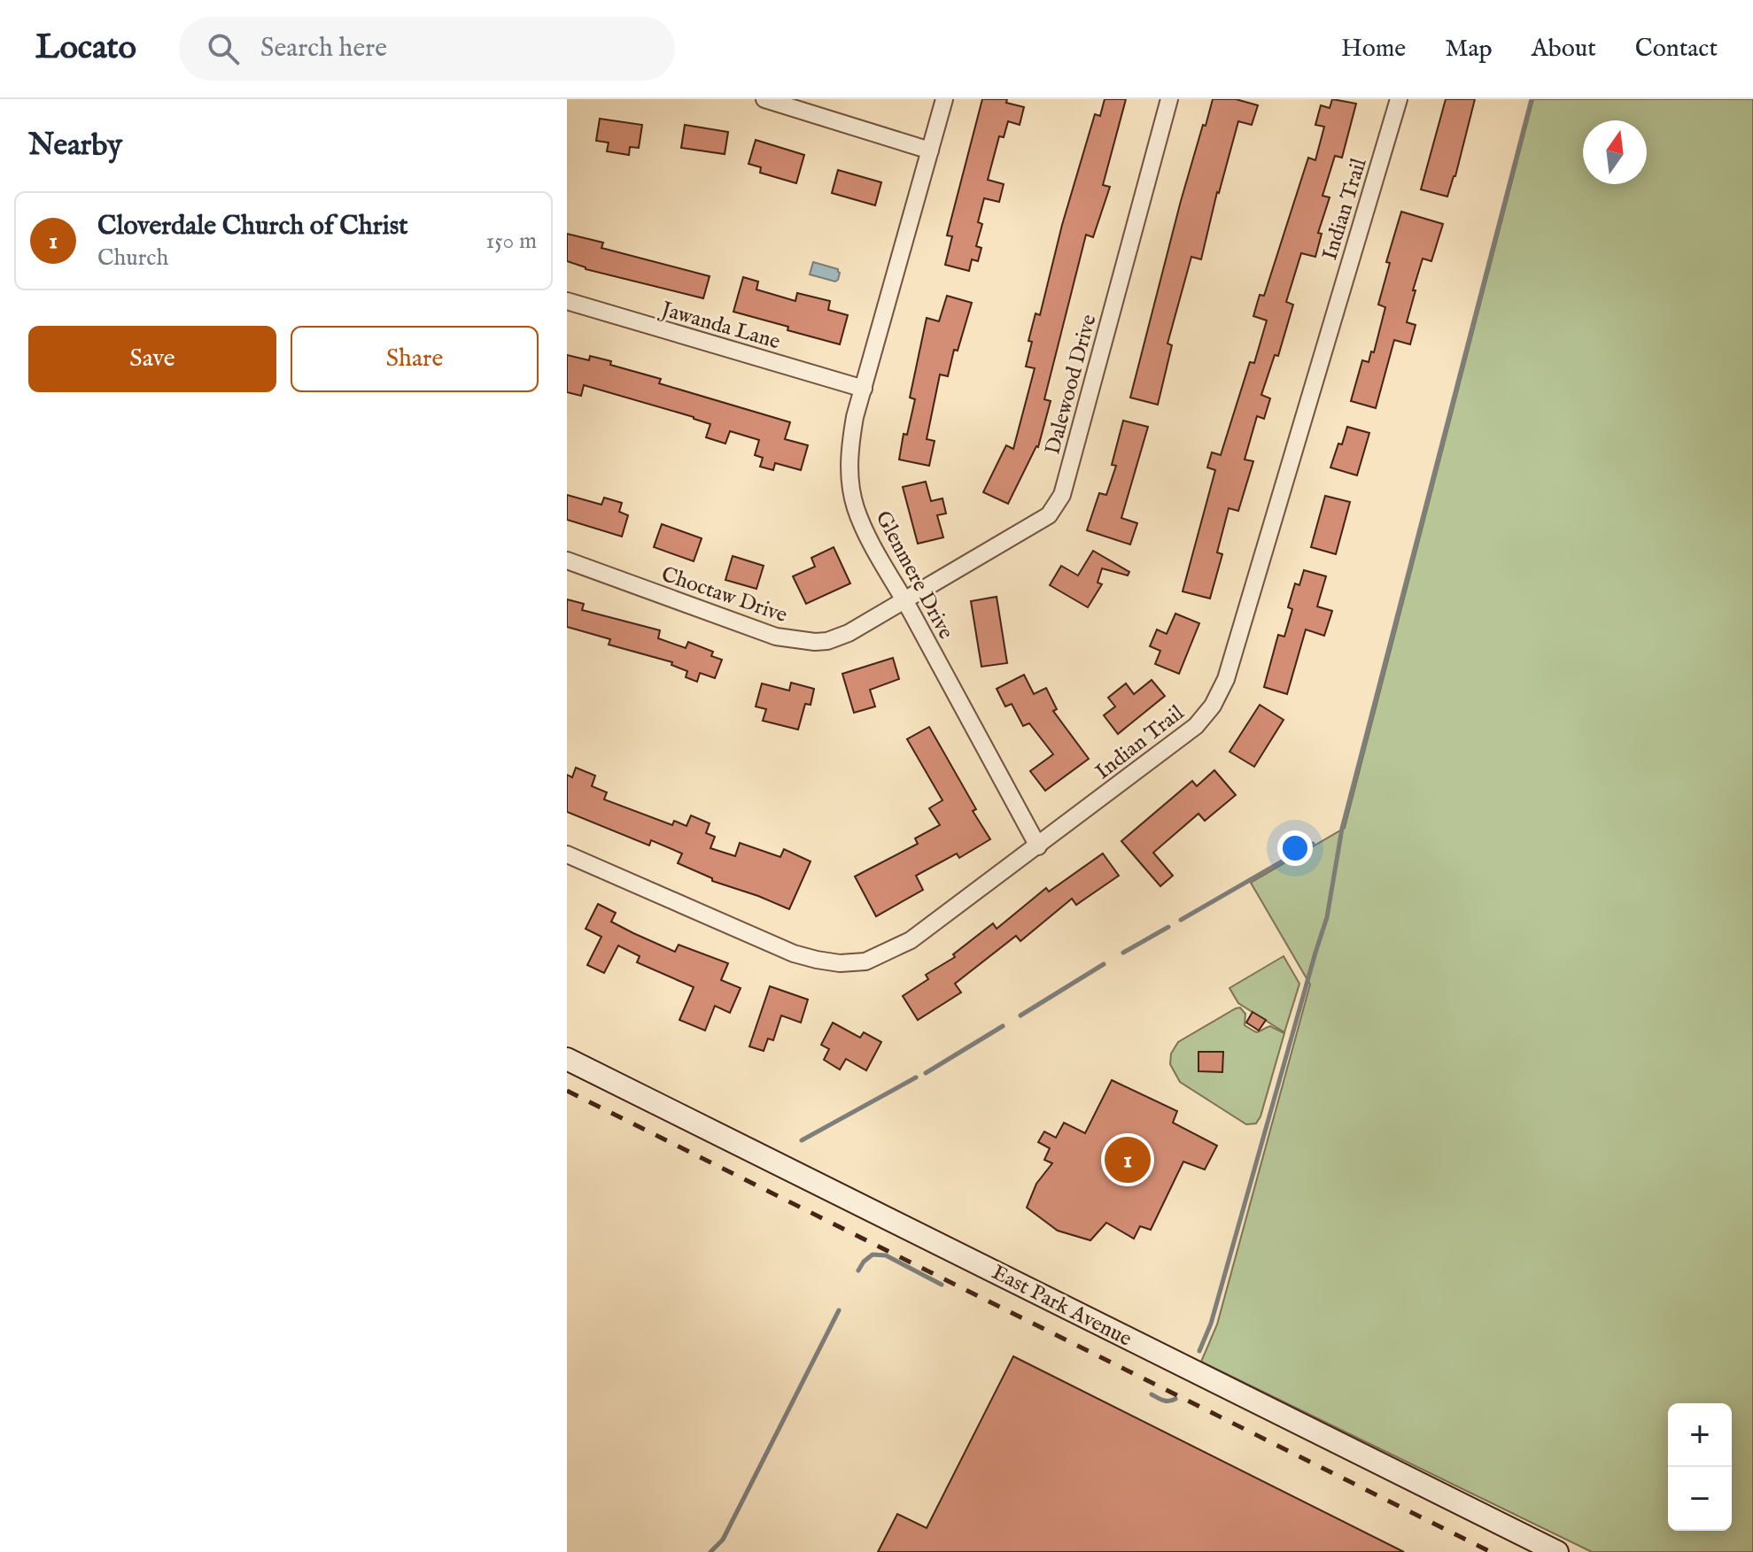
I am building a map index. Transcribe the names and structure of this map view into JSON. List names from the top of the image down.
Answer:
{
  "streets": {
    "street": [
      "Indian Trail",
      "Jawanda Lane",
      "Dalewood Drive",
      "Glenmere Drive",
      "Choctaw Drive",
      "East Park Avenue"
    ]
  },
  "crossings": [
    ["Indian Trail", "Glenmere Drive"],
    ["Jawanda Lane", "Glenmere Drive"],
    ["Dalewood Drive", "Glenmere Drive"],
    ["Dalewood Drive", "Choctaw Drive"],
    ["Glenmere Drive", "Choctaw Drive"]
  ],
  "north": "top",
  "page": {
    "header": "Locato",
    "search": "Search here",
    "nav": [
      "Home",
      "Map",
      "About",
      "Contact"
    ],
    "heading": "Nearby",
    "list": [
      {
        "mark": "1",
        "name": "Cloverdale Church of Christ",
        "note": "Church",
        "value": "150 m"
      }
    ],
    "buttons": ["Save", "Share"],
    "pins": "1",
    "map_buttons": ["+", "−"]
  }
}
